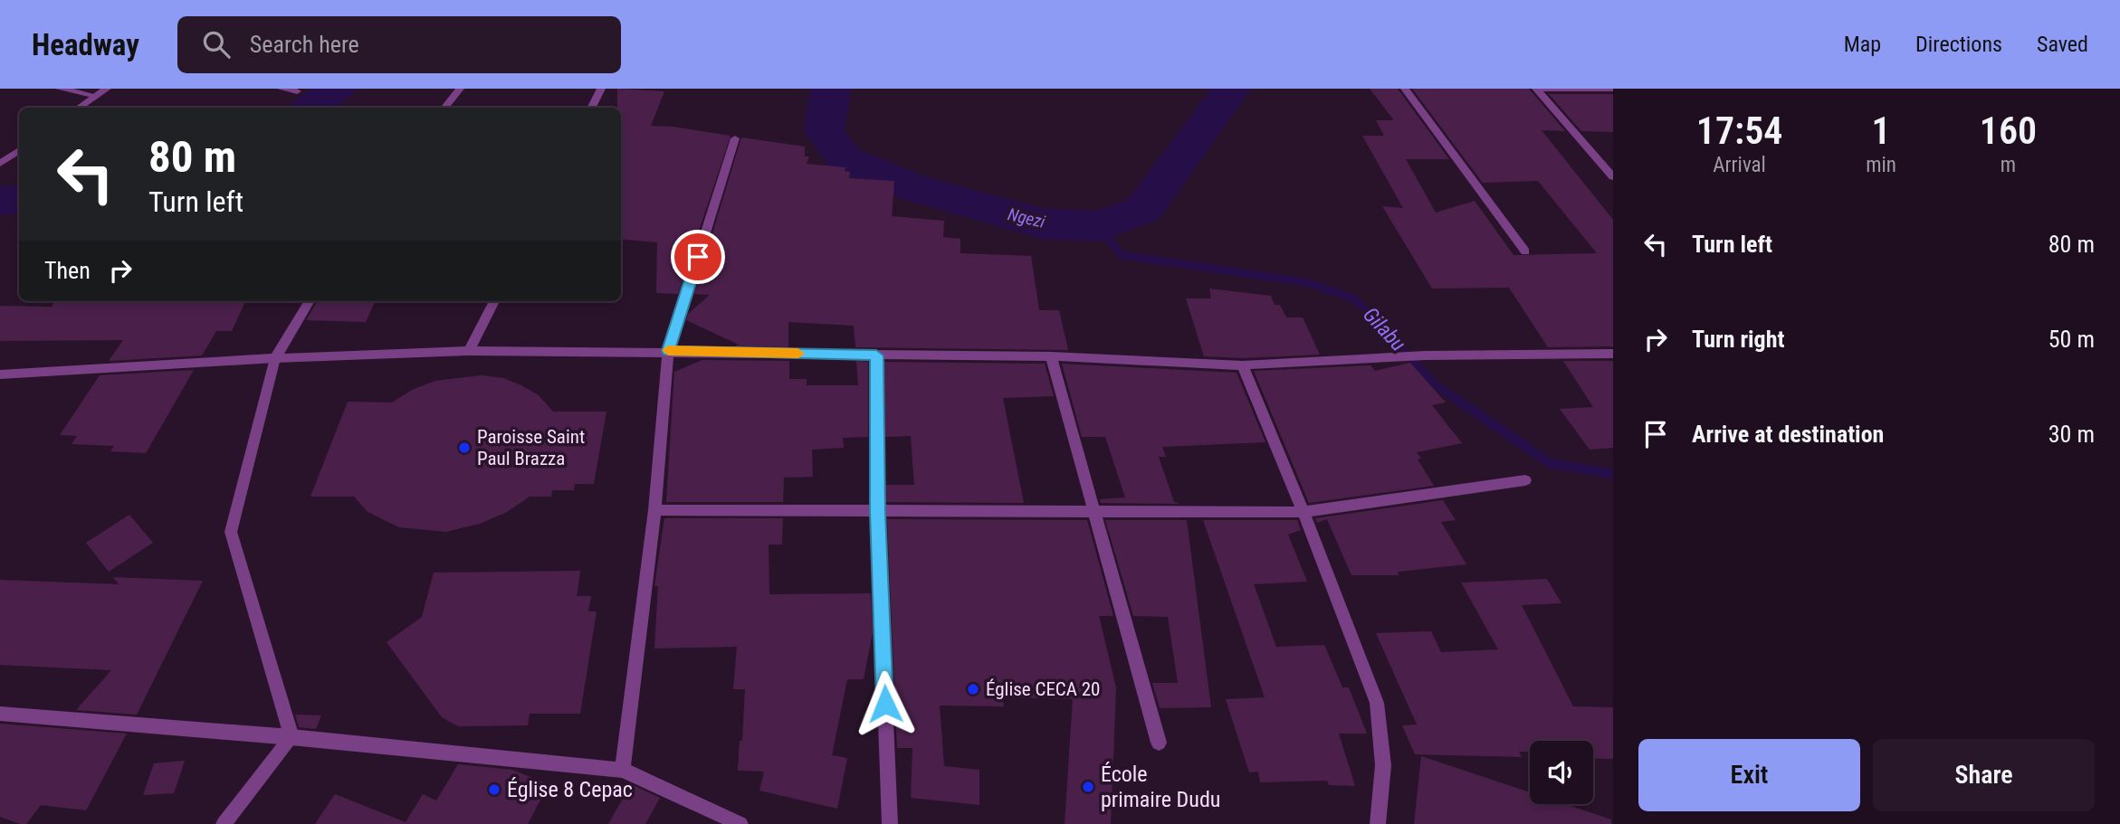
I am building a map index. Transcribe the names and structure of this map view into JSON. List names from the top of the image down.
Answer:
{
  "water": ["Ngezi", "Gilabu"],
  "places": [
    "Paroisse Saint Paul Brazza",
    "Église CECA 20",
    "École primaire Dudu",
    "Église 8 Cepac"
  ],
  "page": {
    "header": "Headway",
    "search": "Search here",
    "nav": ["Map", "Directions", "Saved"],
    "eta": [
      "17:54",
      "Arrival",
      "1",
      "min",
      "160",
      "m"
    ],
    "turn": ["80 m", "Turn left"],
    "list": [
      {
        "name": "Turn left",
        "value": "80 m"
      },
      {
        "name": "Turn right",
        "value": "50 m"
      },
      {
        "name": "Arrive at destination",
        "value": "30 m"
      }
    ],
    "then": "Then",
    "buttons": ["Exit", "Share"]
  }
}
